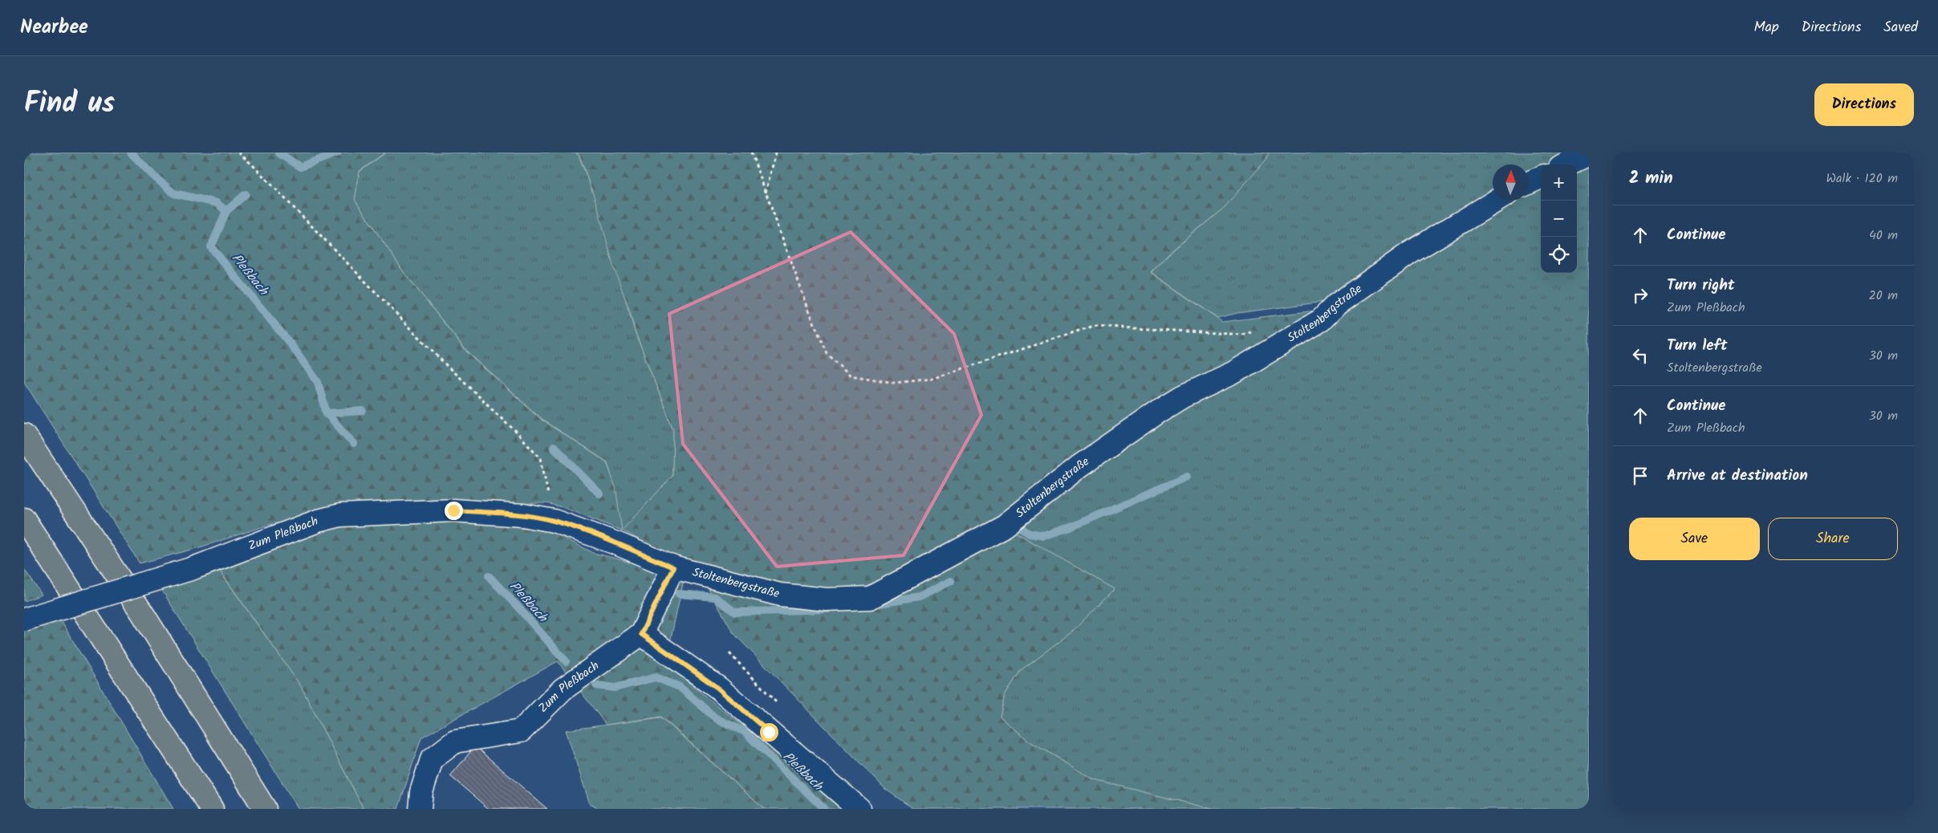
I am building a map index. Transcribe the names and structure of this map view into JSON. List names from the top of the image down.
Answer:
{
  "streets": {
    "street": ["Stoltenbergstraße", "Zum Pleßbach"]
  },
  "crossings": [
    ["Stoltenbergstraße", "Zum Pleßbach"]
  ],
  "water": ["Pleßbach"],
  "north": "top",
  "page": {
    "header": "Nearbee",
    "nav": ["Map", "Directions", "Saved"],
    "title": "Find us",
    "buttons": [
      "Directions",
      ["Save", "Share"]
    ],
    "heading": ["2 min", "Walk · 120 m"],
    "map_buttons": ["+", "−"],
    "list": [
      ["Continue", "40 m"],
      ["Turn right", "Zum Pleßbach", "20 m"],
      ["Turn left", "Stoltenbergstraße", "30 m"],
      ["Continue", "Zum Pleßbach", "30 m"],
      "Arrive at destination"
    ]
  }
}
